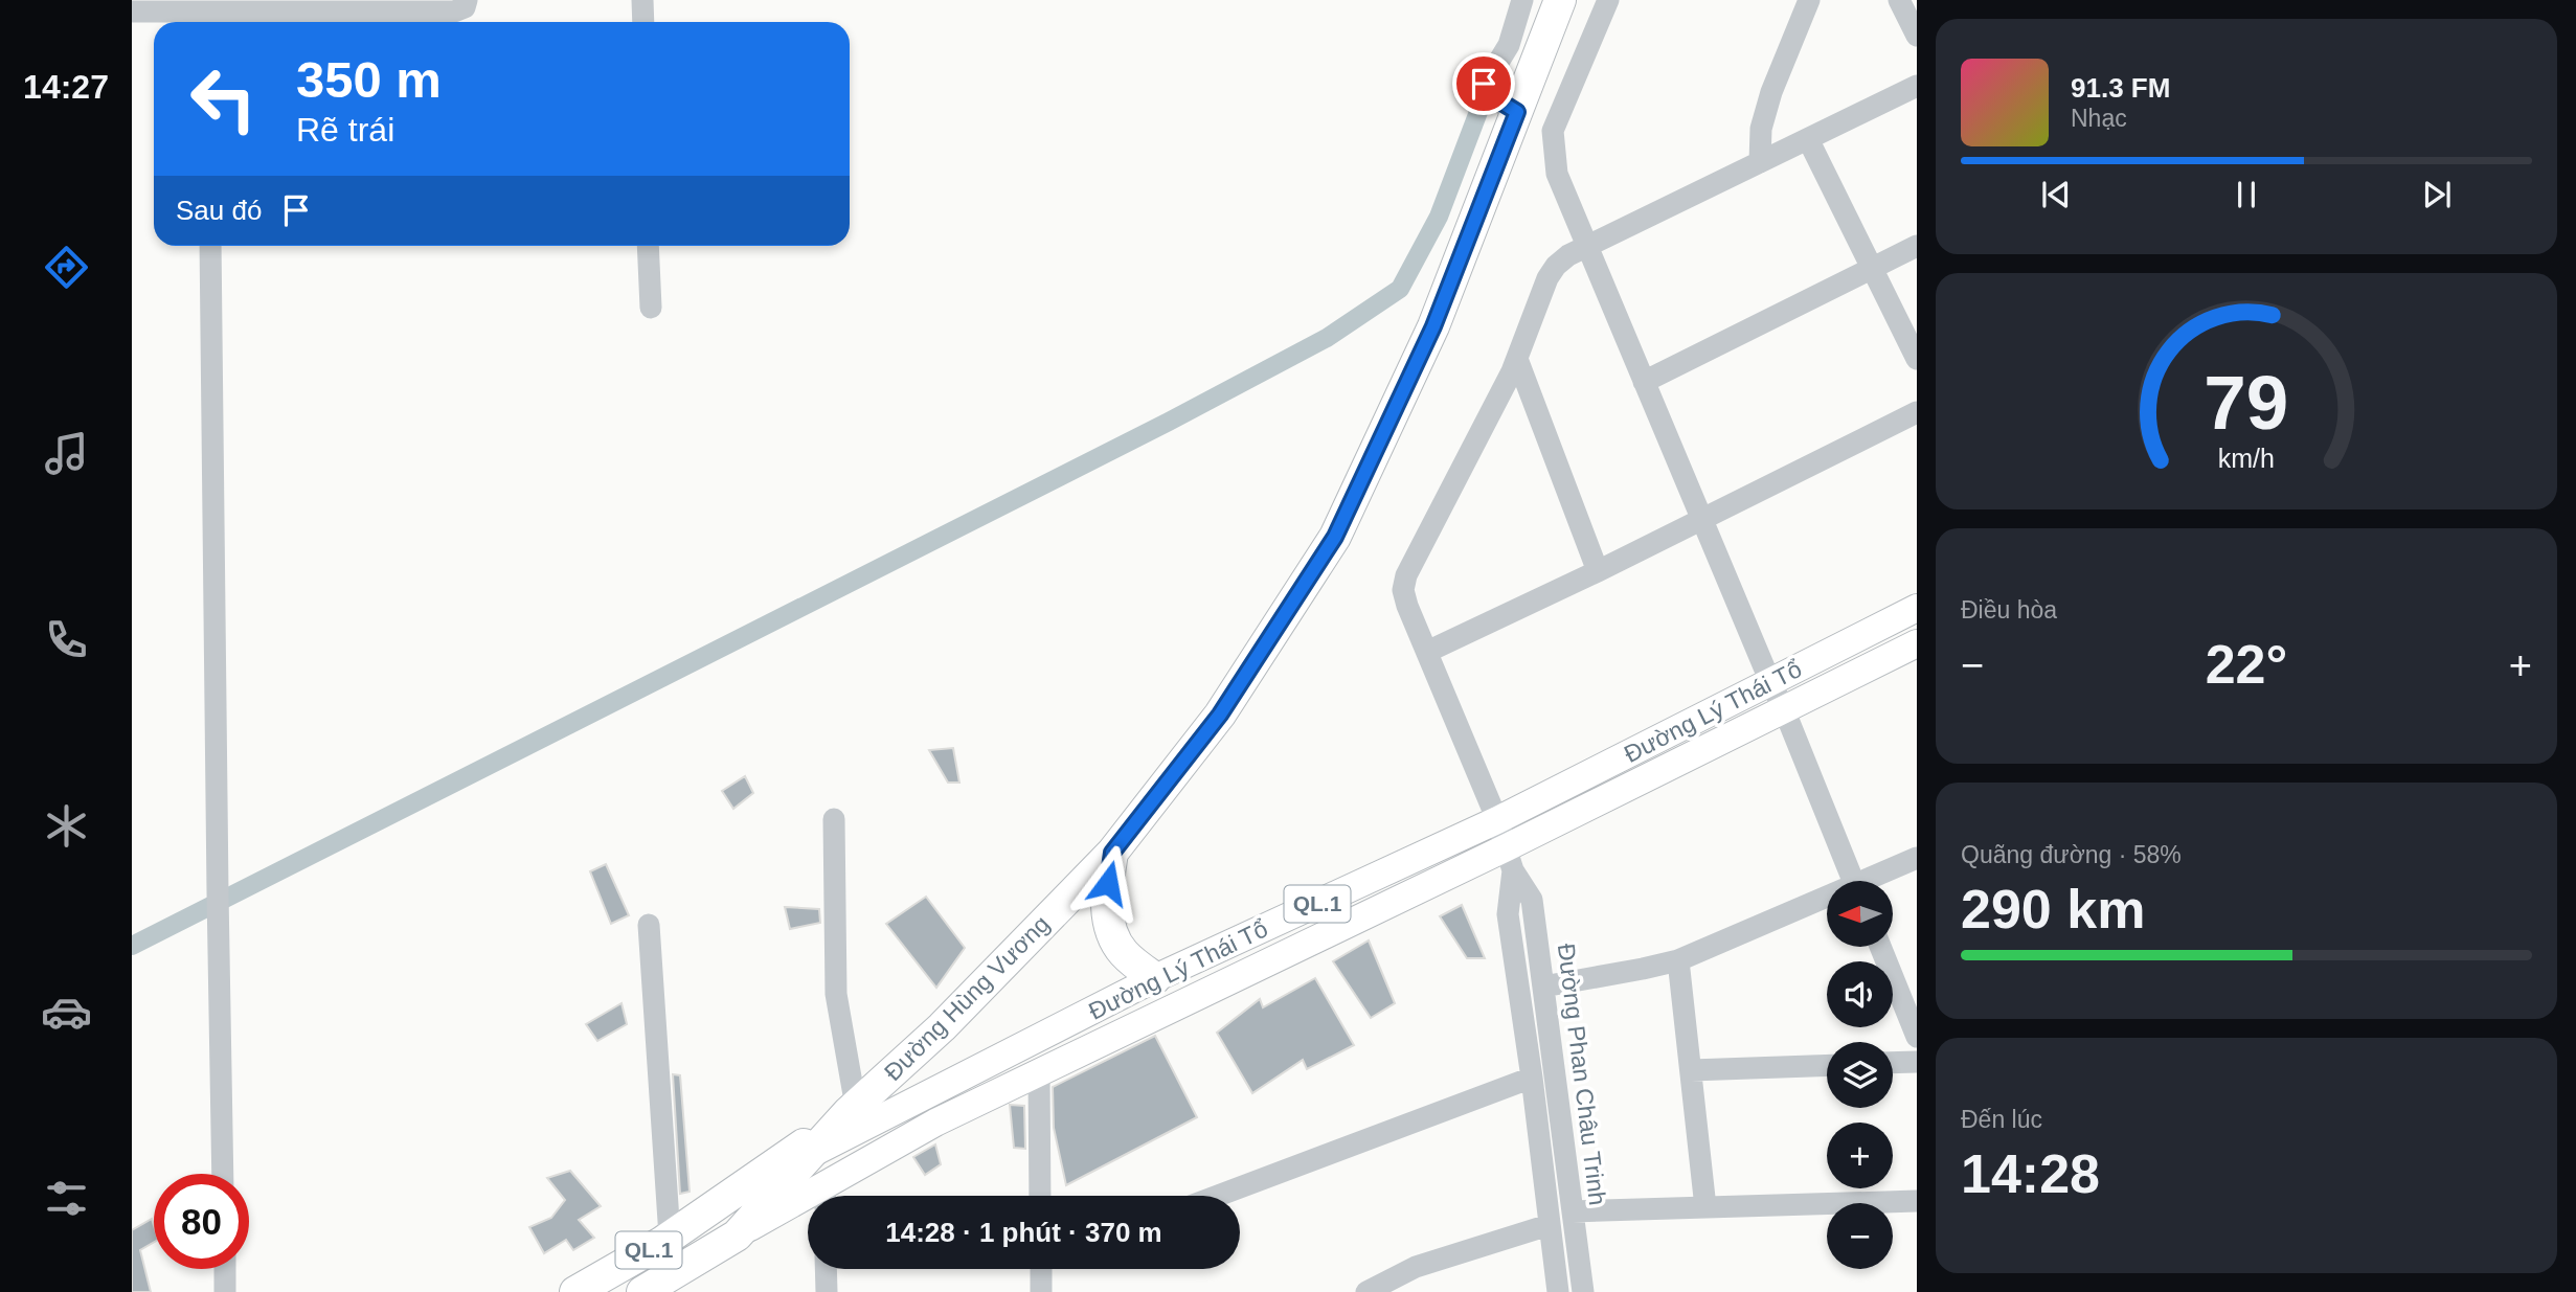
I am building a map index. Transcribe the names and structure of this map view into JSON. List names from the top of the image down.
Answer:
{
  "streets": {
    "highway": ["QL.1", "Đường Hùng Vương"],
    "main road": ["Đường Lý Thái Tổ"],
    "street": ["Đường Phan Châu Trinh"]
  },
  "crossings": [
    ["Đường Lý Thái Tổ", "Đường Hùng Vương"],
    ["Đường Lý Thái Tổ", "Đường Phan Châu Trinh"]
  ],
  "north": "left",
  "page": {
    "tabs": "14:27",
    "turn": ["350 m", "Rẽ trái"],
    "song": ["91.3 FM", "Nhạc"],
    "then": "Sau đó",
    "tile": [
      "Điều hòa",
      ["Quãng đường · 58%", "290 km"],
      ["Đến lúc", "14:28"]
    ],
    "heat": ["−", "22°", "+"],
    "map_buttons": ["+", "−"],
    "limit": "80",
    "trip": "14:28 · 1 phút · 370 m",
    "gauge": ["79", "km/h"]
  }
}
